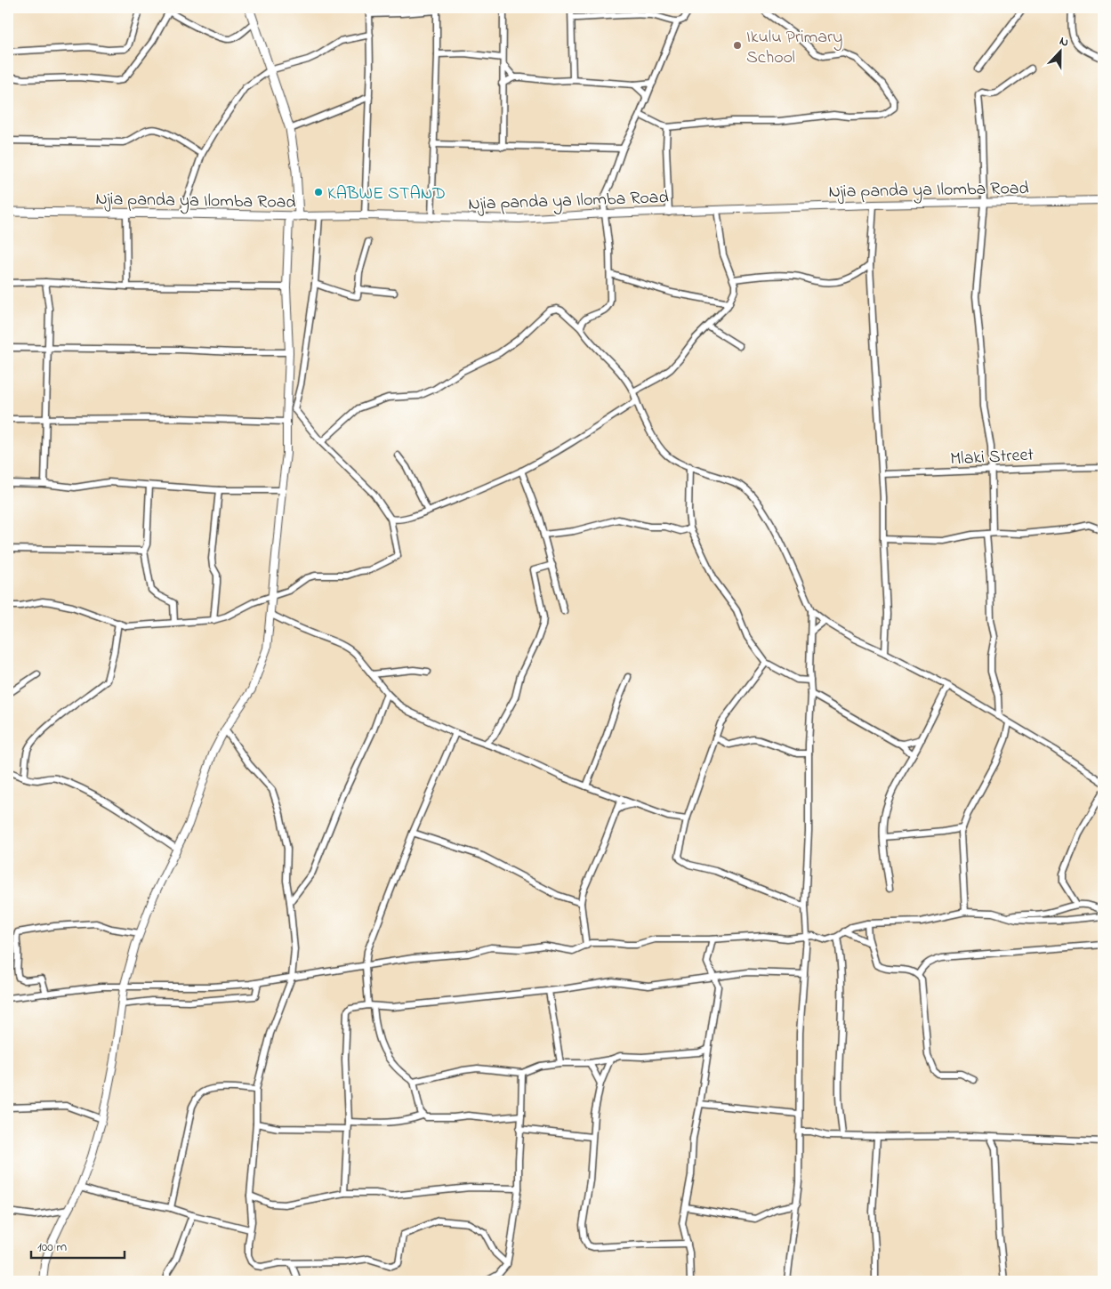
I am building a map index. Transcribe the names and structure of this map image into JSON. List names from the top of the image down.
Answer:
{
  "streets": {
    "main road": ["Njia panda ya Ilomba Road"],
    "street": ["Mlaki Street"]
  },
  "places": ["Ikulu Primary School", "KABWE STAND"],
  "scale_bar": "100 m",
  "north": "top"
}
